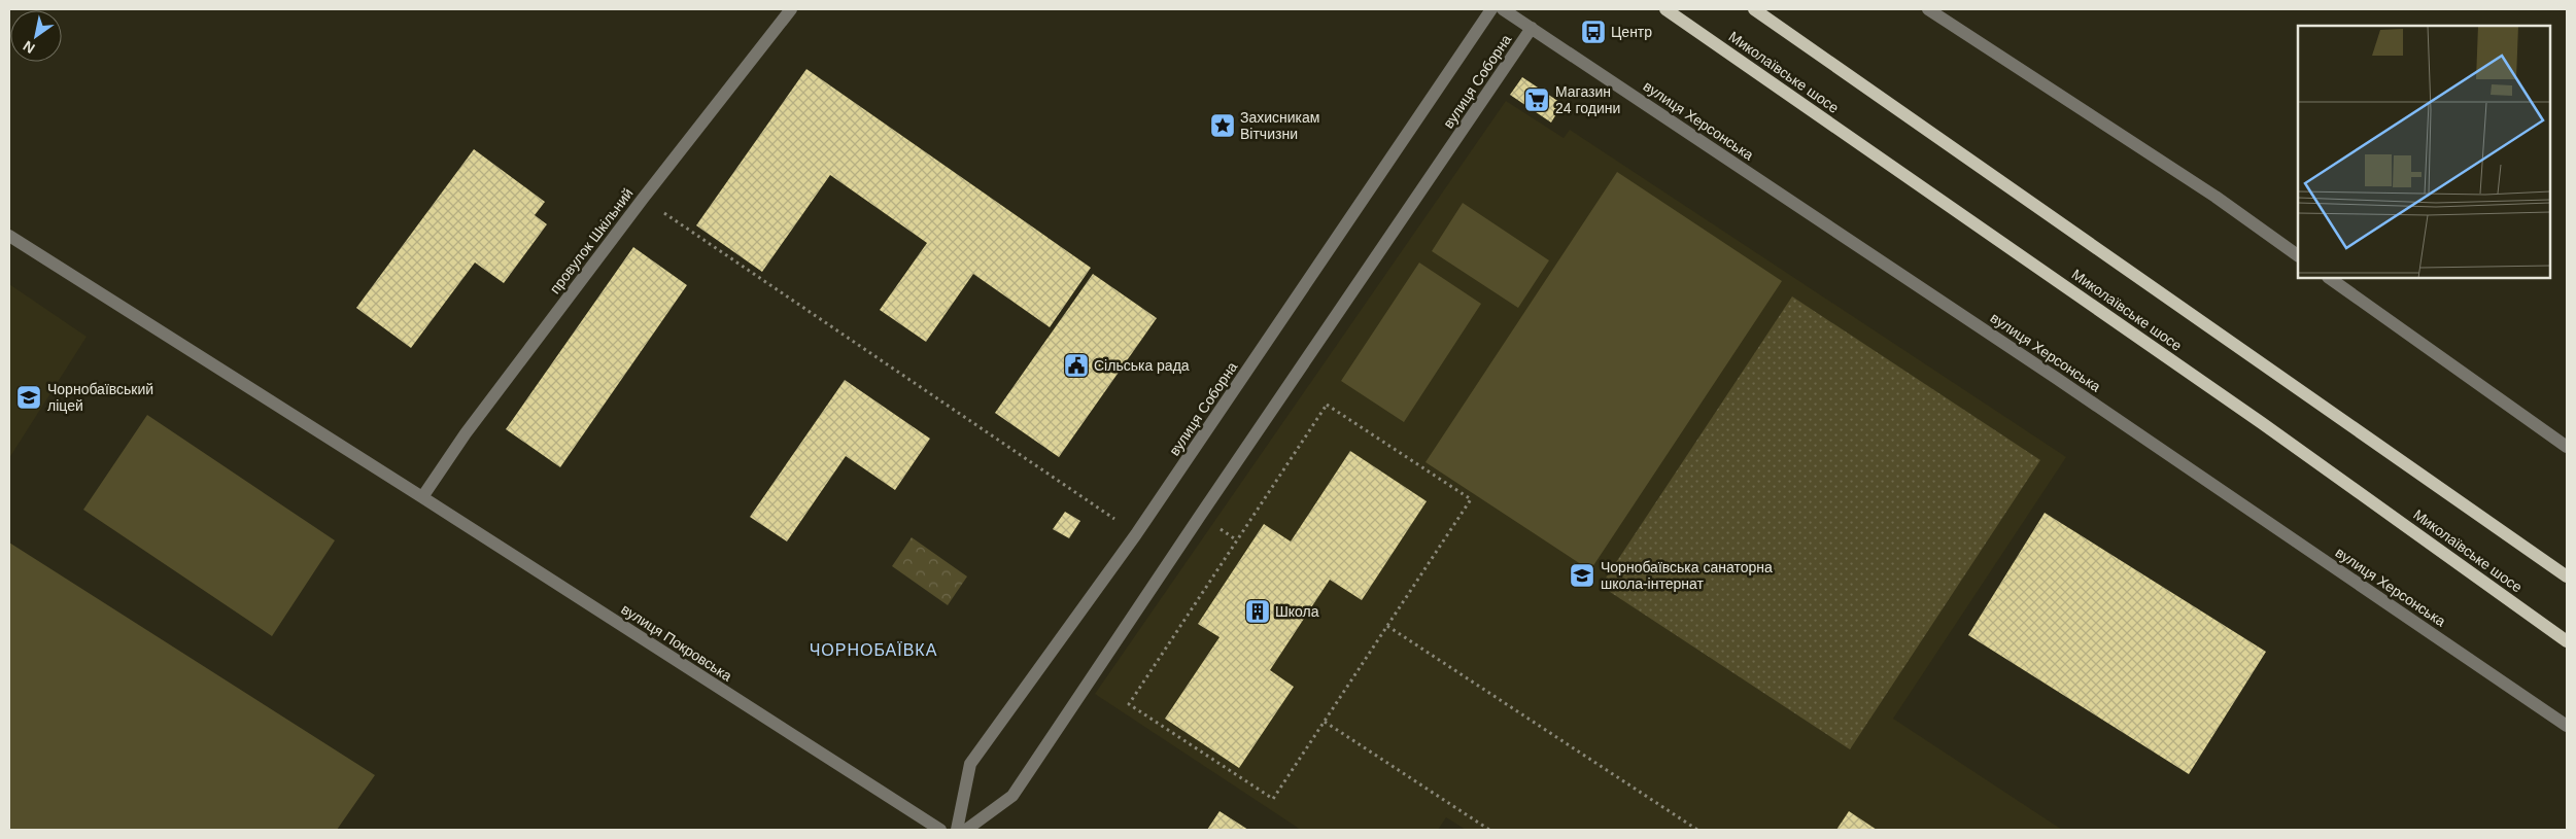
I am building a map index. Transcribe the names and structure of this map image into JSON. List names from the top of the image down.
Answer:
{
  "streets": {
    "main road": ["Миколаївське шосе"],
    "street": [
      "вулиця Соборна",
      "вулиця Херсонська",
      "провулок Шкільний",
      "вулиця Покровська"
    ]
  },
  "crossings": [
    ["вулиця Соборна", "вулиця Херсонська"],
    ["провулок Шкільний", "вулиця Покровська"]
  ],
  "districts": ["ЧОРНОБАЇВКА"],
  "places": {
    "bus stop": ["Центр"],
    "supermarket": ["Магазин 24 години"],
    "place": ["Захисникам Вітчизни"],
    "public building": ["Сільська рада"],
    "school or university": ["Чорнобаївський ліцей", "Чорнобаївська санаторна школа-інтернат"],
    "building": ["Школа"]
  },
  "north": "bottom left"
}
